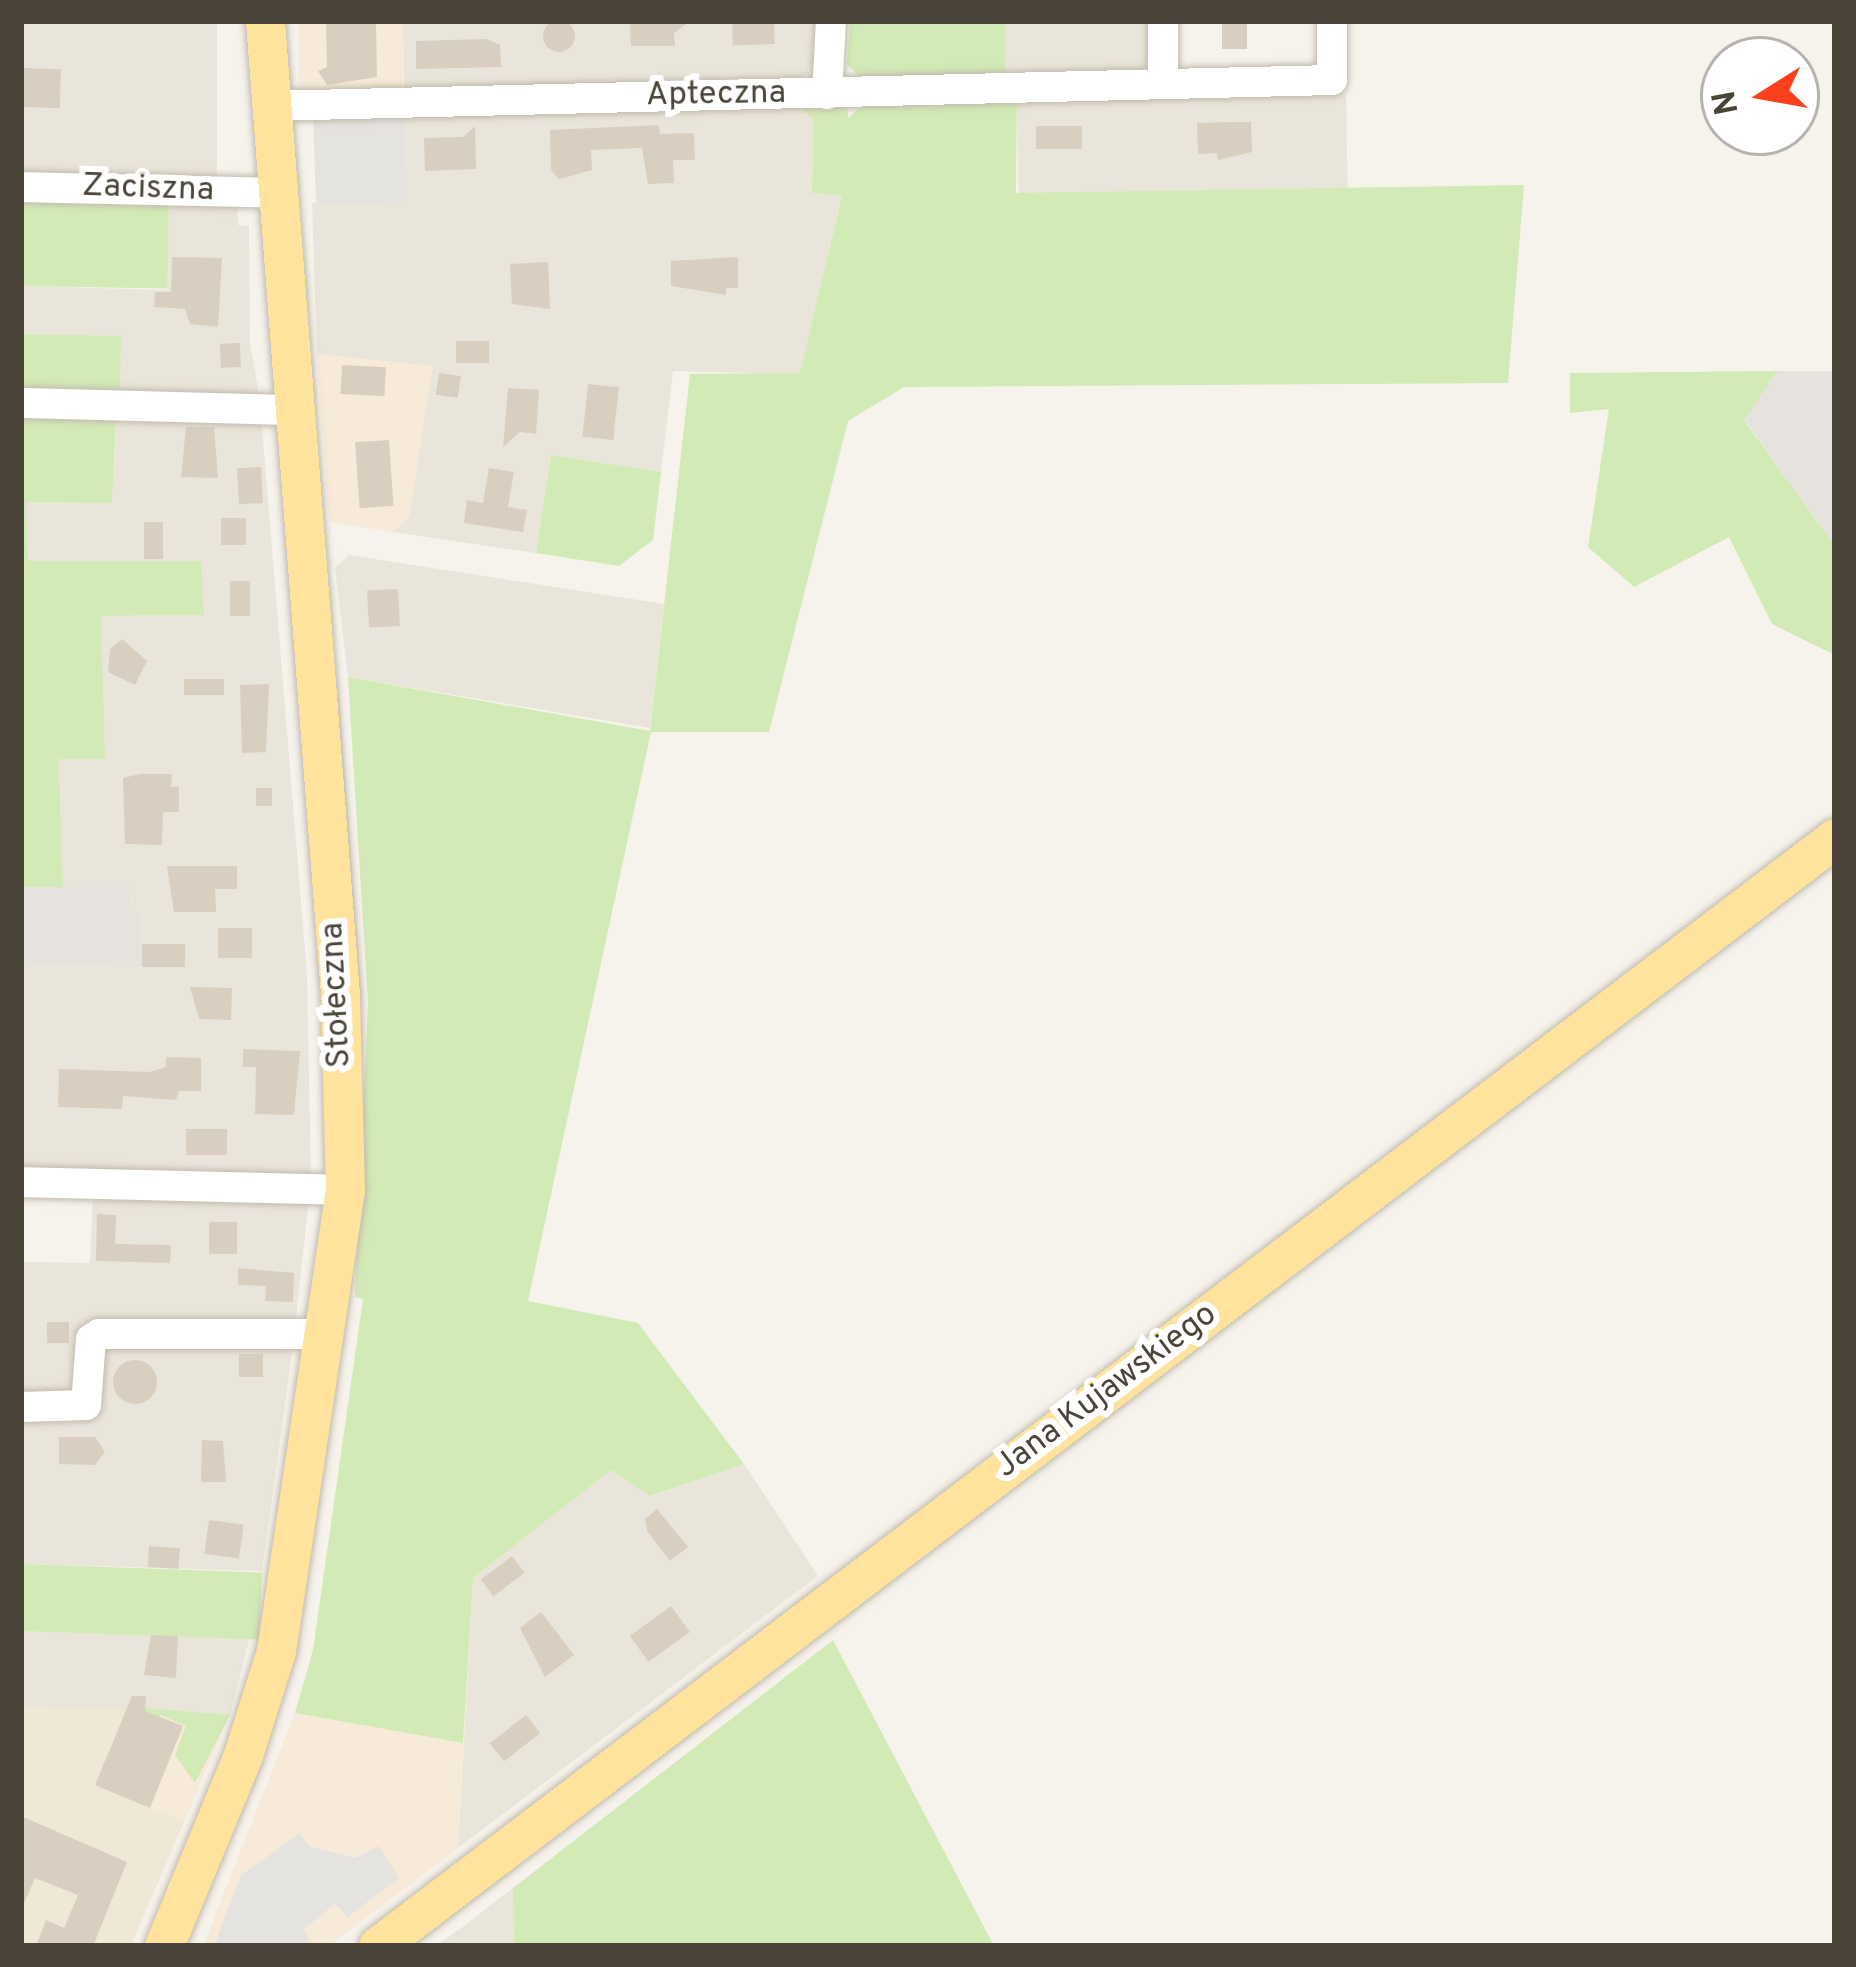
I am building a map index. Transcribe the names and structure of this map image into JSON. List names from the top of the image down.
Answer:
{
  "streets": {
    "main road": ["Stołeczna", "Jana Kujawskiego"],
    "street": ["Apteczna", "Zaciszna"]
  },
  "crossings": [
    ["Apteczna", "Stołeczna"],
    ["Zaciszna", "Stołeczna"]
  ],
  "north": "left"
}
